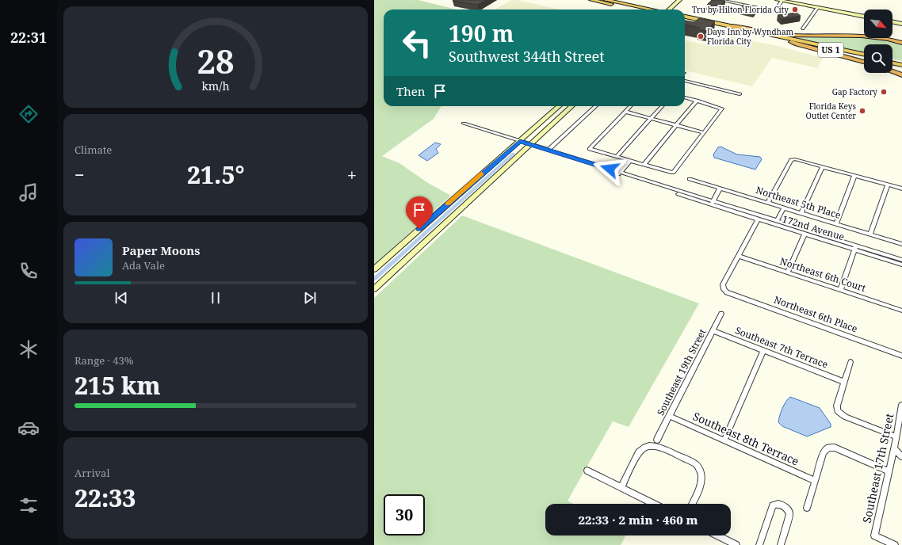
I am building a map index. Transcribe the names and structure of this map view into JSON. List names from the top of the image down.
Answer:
{
  "streets": {
    "highway": ["US 1"],
    "street": [
      "Northeast 5th Place",
      "172nd Avenue",
      "Northeast 6th Court",
      "Northeast 6th Place",
      "Southeast 7th Terrace",
      "Southeast 19th Street",
      "Southeast 8th Terrace",
      "Southeast 17th Street"
    ]
  },
  "crossings": [
    ["Northeast 6th Court", "Northeast 6th Place"],
    ["Southeast 7th Terrace", "Southeast 19th Street"],
    ["Southeast 19th Street", "Southeast 8th Terrace"]
  ],
  "places": [
    "Tru by Hilton Florida City",
    "Days Inn by Wyndham Florida City",
    "Gap Factory",
    "Florida Keys Outlet Center"
  ],
  "north": "bottom right",
  "page": {
    "tabs": "22:31",
    "turn": ["190 m", "Southwest 344th Street"],
    "then": "Then",
    "tile": [
      "Climate",
      ["Range · 43%", "215 km"],
      ["Arrival", "22:33"]
    ],
    "heat": ["−", "21.5°", "+"],
    "song": ["Paper Moons", "Ada Vale"],
    "limit": "30",
    "trip": "22:33 · 2 min · 460 m",
    "gauge": ["28", "km/h"]
  }
}
